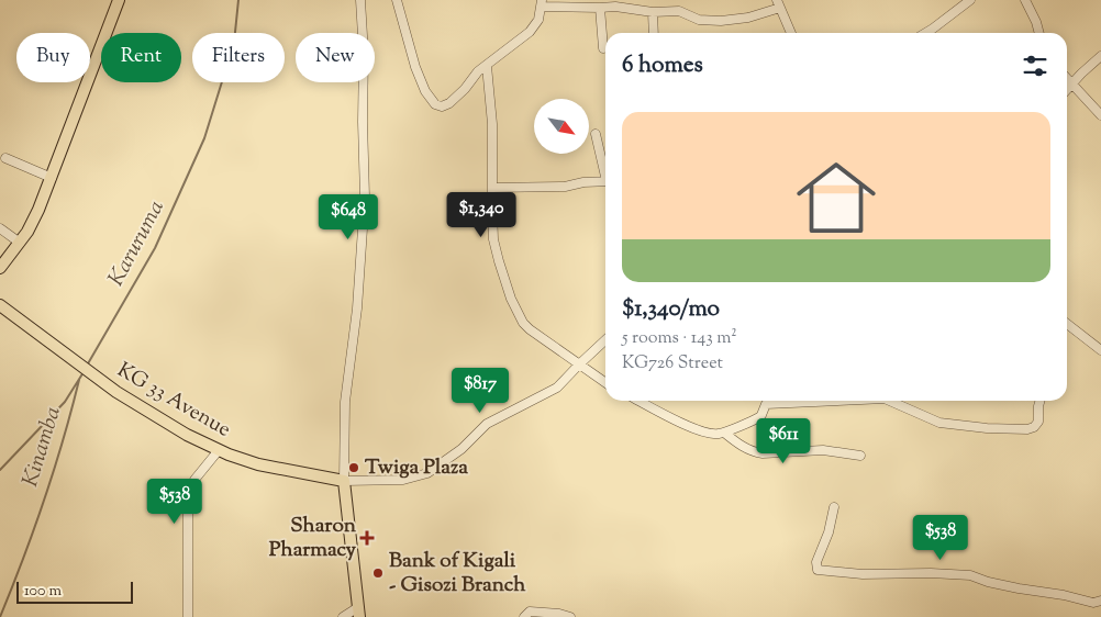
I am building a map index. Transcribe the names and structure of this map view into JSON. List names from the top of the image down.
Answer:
{
  "streets": {
    "main road": ["KG 33 Avenue"]
  },
  "water": ["Karuruma", "Kinamba"],
  "places": {
    "other": ["Twiga Plaza", "Bank of Kigali - Gisozi Branch"],
    "health": ["Sharon Pharmacy"]
  },
  "scale_bar": "100 m",
  "north": "bottom right",
  "page": {
    "chip": [
      "Buy",
      "Rent",
      "Filters",
      "New"
    ],
    "heading": "6 homes",
    "list": [
      {
        "name": "$1,340/mo",
        "note": "5 rooms · 143 m² · KG726 Street"
      }
    ],
    "price": [
      "$1,340",
      "$648",
      "$817",
      "$611",
      "$538",
      "$538"
    ],
    "scale": "100 m"
  }
}
